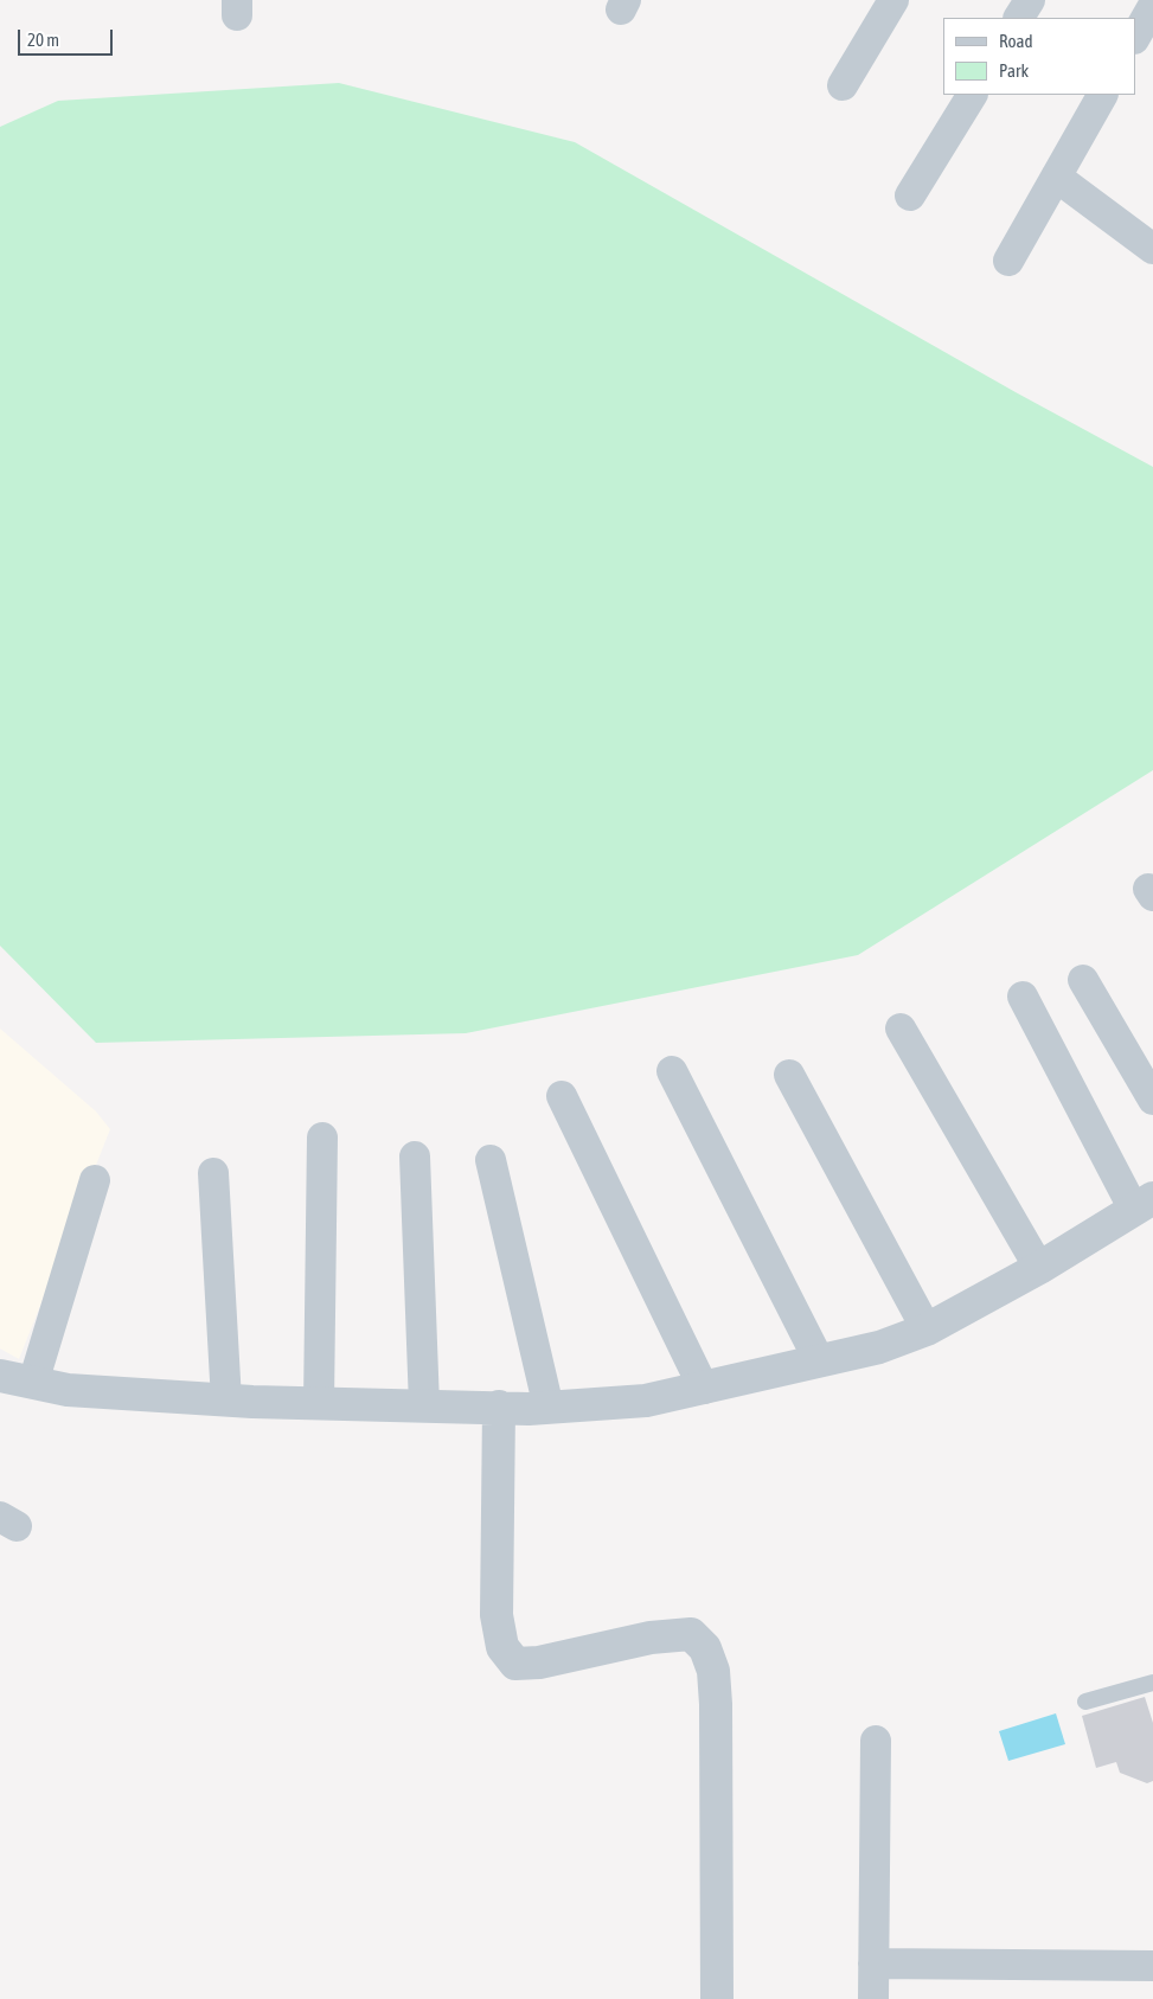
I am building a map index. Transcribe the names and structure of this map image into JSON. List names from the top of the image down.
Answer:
{
  "legend": ["Road", "Park"],
  "scale_bar": "20 m"
}
